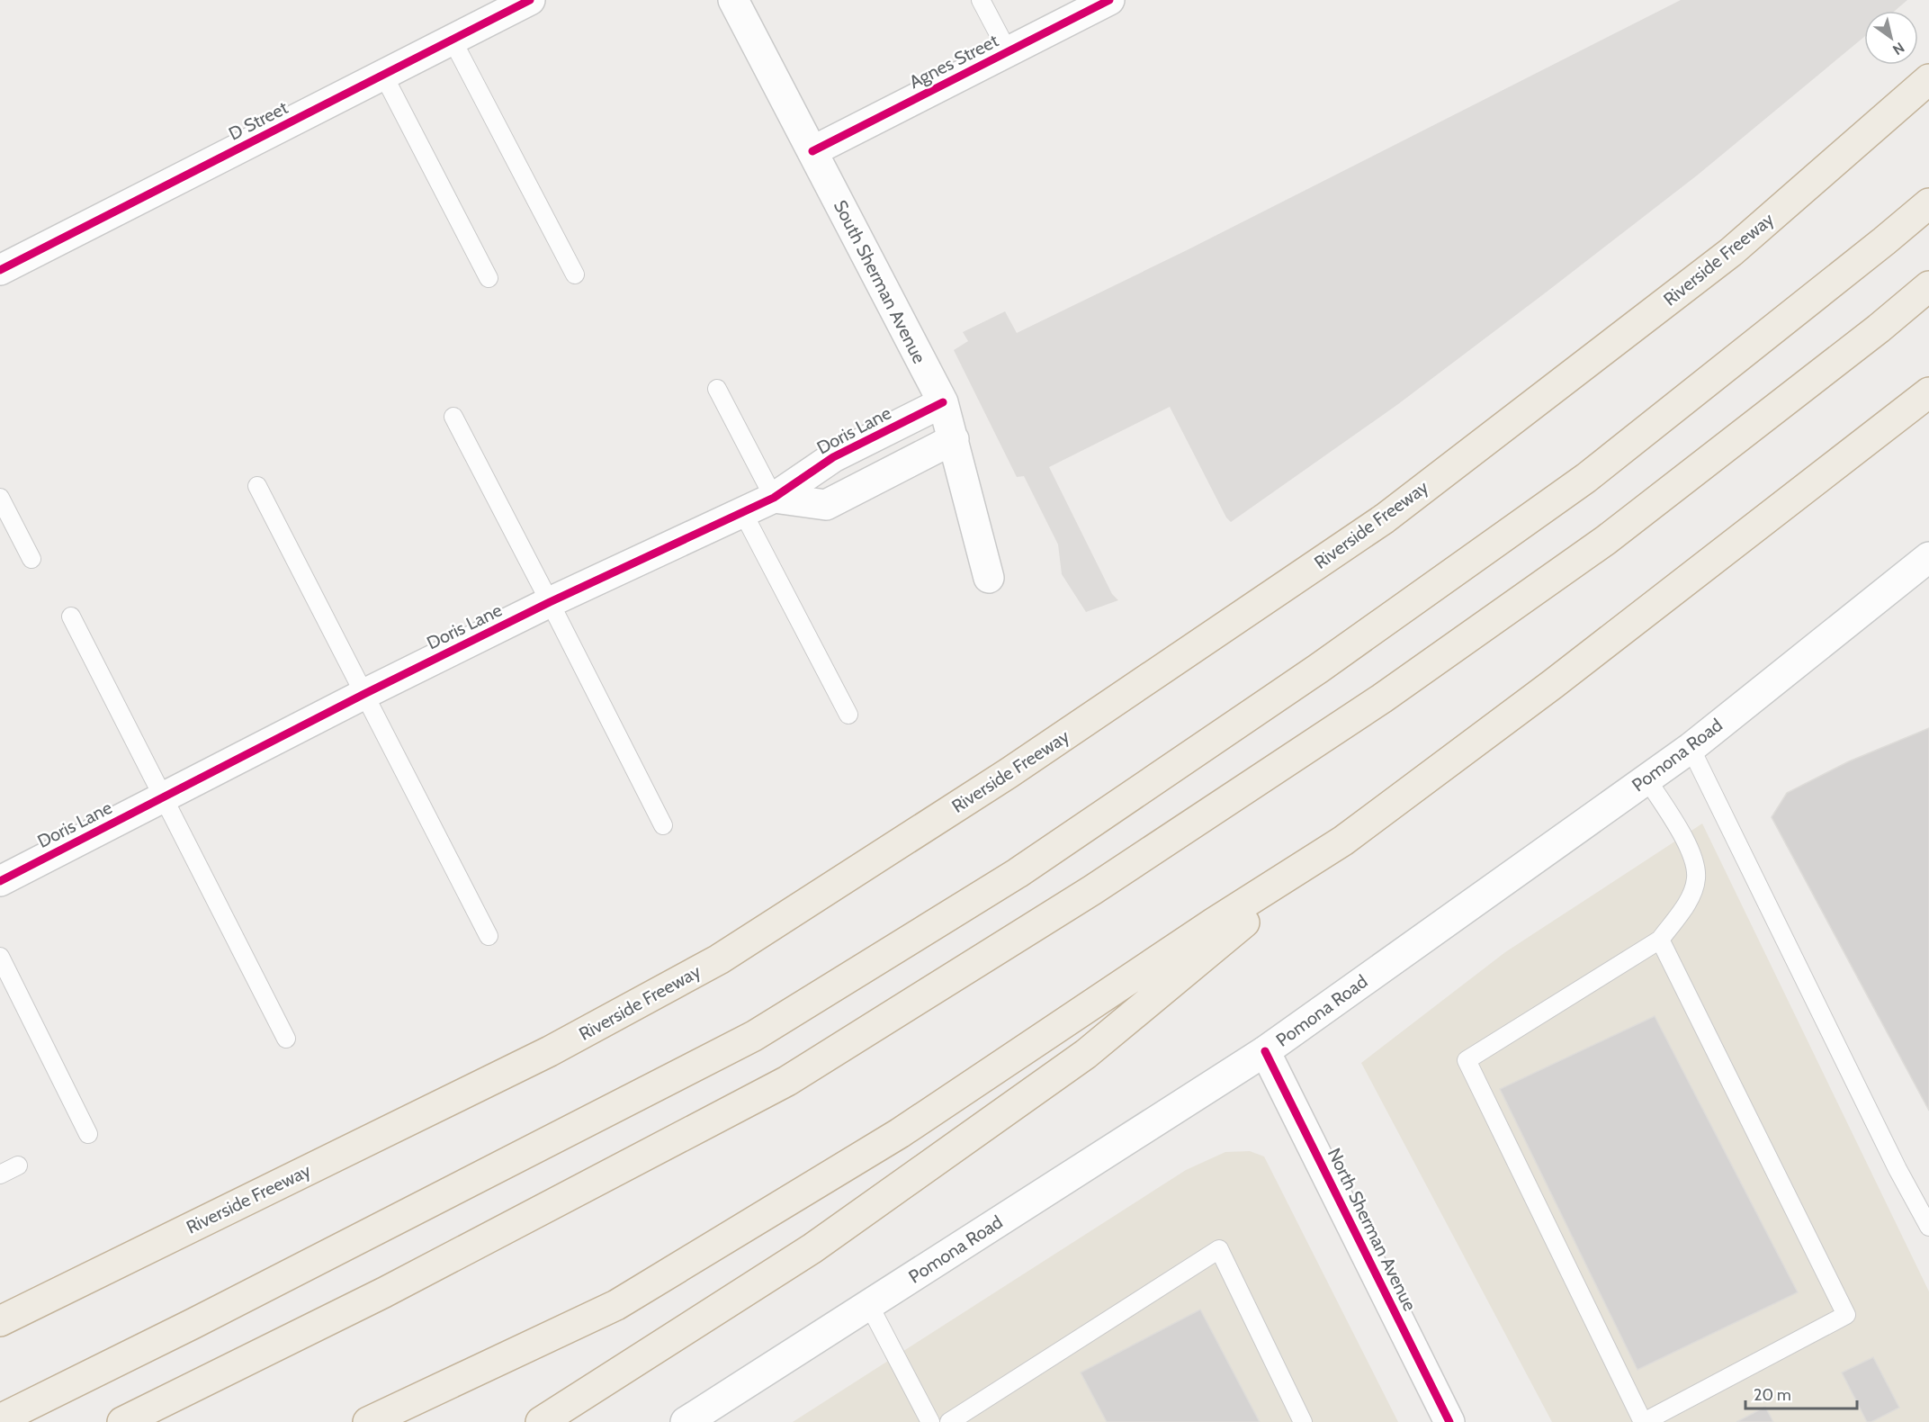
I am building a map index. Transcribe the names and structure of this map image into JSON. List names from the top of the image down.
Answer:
{
  "streets": {
    "highway": ["Riverside Freeway"],
    "street": [
      "Agnes Street",
      "D Street",
      "South Sherman Avenue",
      "Doris Lane",
      "Pomona Road",
      "North Sherman Avenue"
    ]
  },
  "crossings": [
    ["Agnes Street", "South Sherman Avenue"],
    ["South Sherman Avenue", "Doris Lane"],
    ["Pomona Road", "North Sherman Avenue"]
  ],
  "scale_bar": "20 m",
  "north": "bottom right"
}
